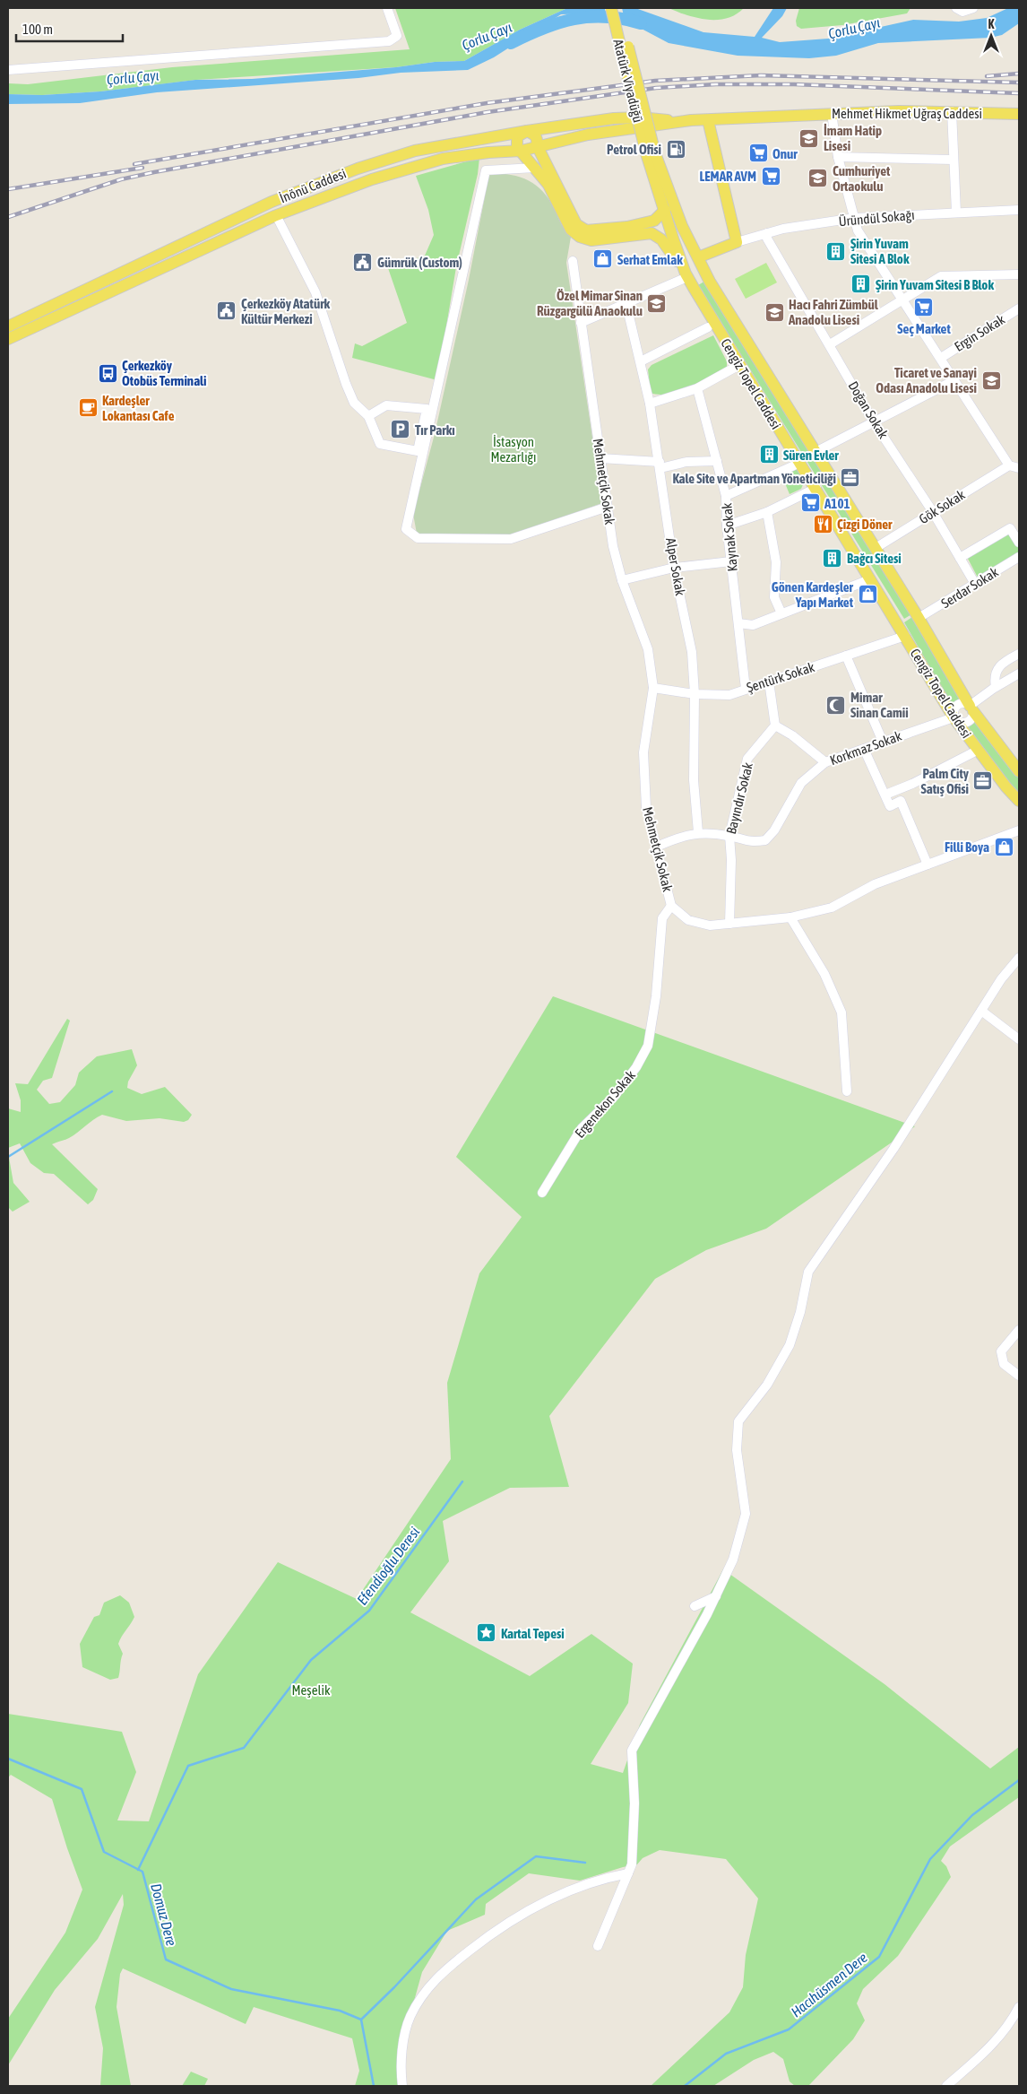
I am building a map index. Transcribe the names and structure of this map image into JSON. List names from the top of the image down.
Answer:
{
  "streets": {
    "main road": [
      "Atatürk Viyadüğü",
      "Mehmet Hikmet Uğraş Caddesi",
      "İnönü Caddesi",
      "Cengiz Topel Caddesi"
    ],
    "street": [
      "Üründül Sokağı",
      "Ergin Sokak",
      "Doğan Sokak",
      "Mehmetçik Sokak",
      "Gök Sokak",
      "Kaynak Sokak",
      "Alper Sokak",
      "Serdar Sokak",
      "Şentürk Sokak",
      "Korkmaz Sokak",
      "Bayındır Sokak",
      "Ergenekon Sokak"
    ]
  },
  "crossings": [
    ["Atatürk Viyadüğü", "Cengiz Topel Caddesi"],
    ["Mehmet Hikmet Uğraş Caddesi", "İnönü Caddesi"],
    ["Üründül Sokağı", "Doğan Sokak"],
    ["Cengiz Topel Caddesi", "Gök Sokak"],
    ["Cengiz Topel Caddesi", "Serdar Sokak"],
    ["Cengiz Topel Caddesi", "Şentürk Sokak"],
    ["Cengiz Topel Caddesi", "Korkmaz Sokak"],
    ["Doğan Sokak", "Gök Sokak"],
    ["Doğan Sokak", "Serdar Sokak"],
    ["Mehmetçik Sokak", "Şentürk Sokak"],
    ["Mehmetçik Sokak", "Korkmaz Sokak"],
    ["Mehmetçik Sokak", "Bayındır Sokak"],
    ["Mehmetçik Sokak", "Ergenekon Sokak"],
    ["Kaynak Sokak", "Şentürk Sokak"],
    ["Alper Sokak", "Şentürk Sokak"],
    ["Alper Sokak", "Korkmaz Sokak"],
    ["Korkmaz Sokak", "Bayındır Sokak"]
  ],
  "water": [
    "Çorlu Çayı",
    "Efendioğlu Deresi",
    "Domuz Dere",
    "Hacıhüsmen Dere"
  ],
  "parks": ["İstasyon Mezarlığı", "Meşelik"],
  "places": {
    "school or university": [
      "İmam Hatip Lisesi",
      "Cumhuriyet Ortaokulu",
      "Özel Mimar Sinan Rüzgargülü Anaokulu",
      "Hacı Fahri Zümbül Anadolu Lisesi",
      "Ticaret ve Sanayi Odası Anadolu Lisesi"
    ],
    "fuel station": ["Petrol Ofisi"],
    "supermarket": [
      "Onur",
      "LEMAR AVM",
      "Seç Market",
      "A101"
    ],
    "building": [
      "Şirin Yuvam Sitesi A Blok",
      "Şirin Yuvam Sitesi B Blok",
      "Süren Evler",
      "Bağcı Sitesi"
    ],
    "shop": ["Serhat Emlak", "Gönen Kardeşler Yapı Market", "Filli Boya"],
    "public building": ["Gümrük (Custom)", "Çerkezköy Atatürk Kültür Merkezi"],
    "bus stop": ["Çerkezköy Otobüs Terminali"],
    "cafe": ["Kardeşler Lokantası Cafe"],
    "parking": ["Tır Parkı"],
    "office": ["Kale Site ve Apartman Yöneticiliği", "Palm City Satış Ofisi"],
    "restaurant": ["Çizgi Döner"],
    "mosque": ["Mimar Sinan Camii"],
    "place": ["Kartal Tepesi"]
  },
  "scale_bar": "100 m",
  "north": "top"
}
